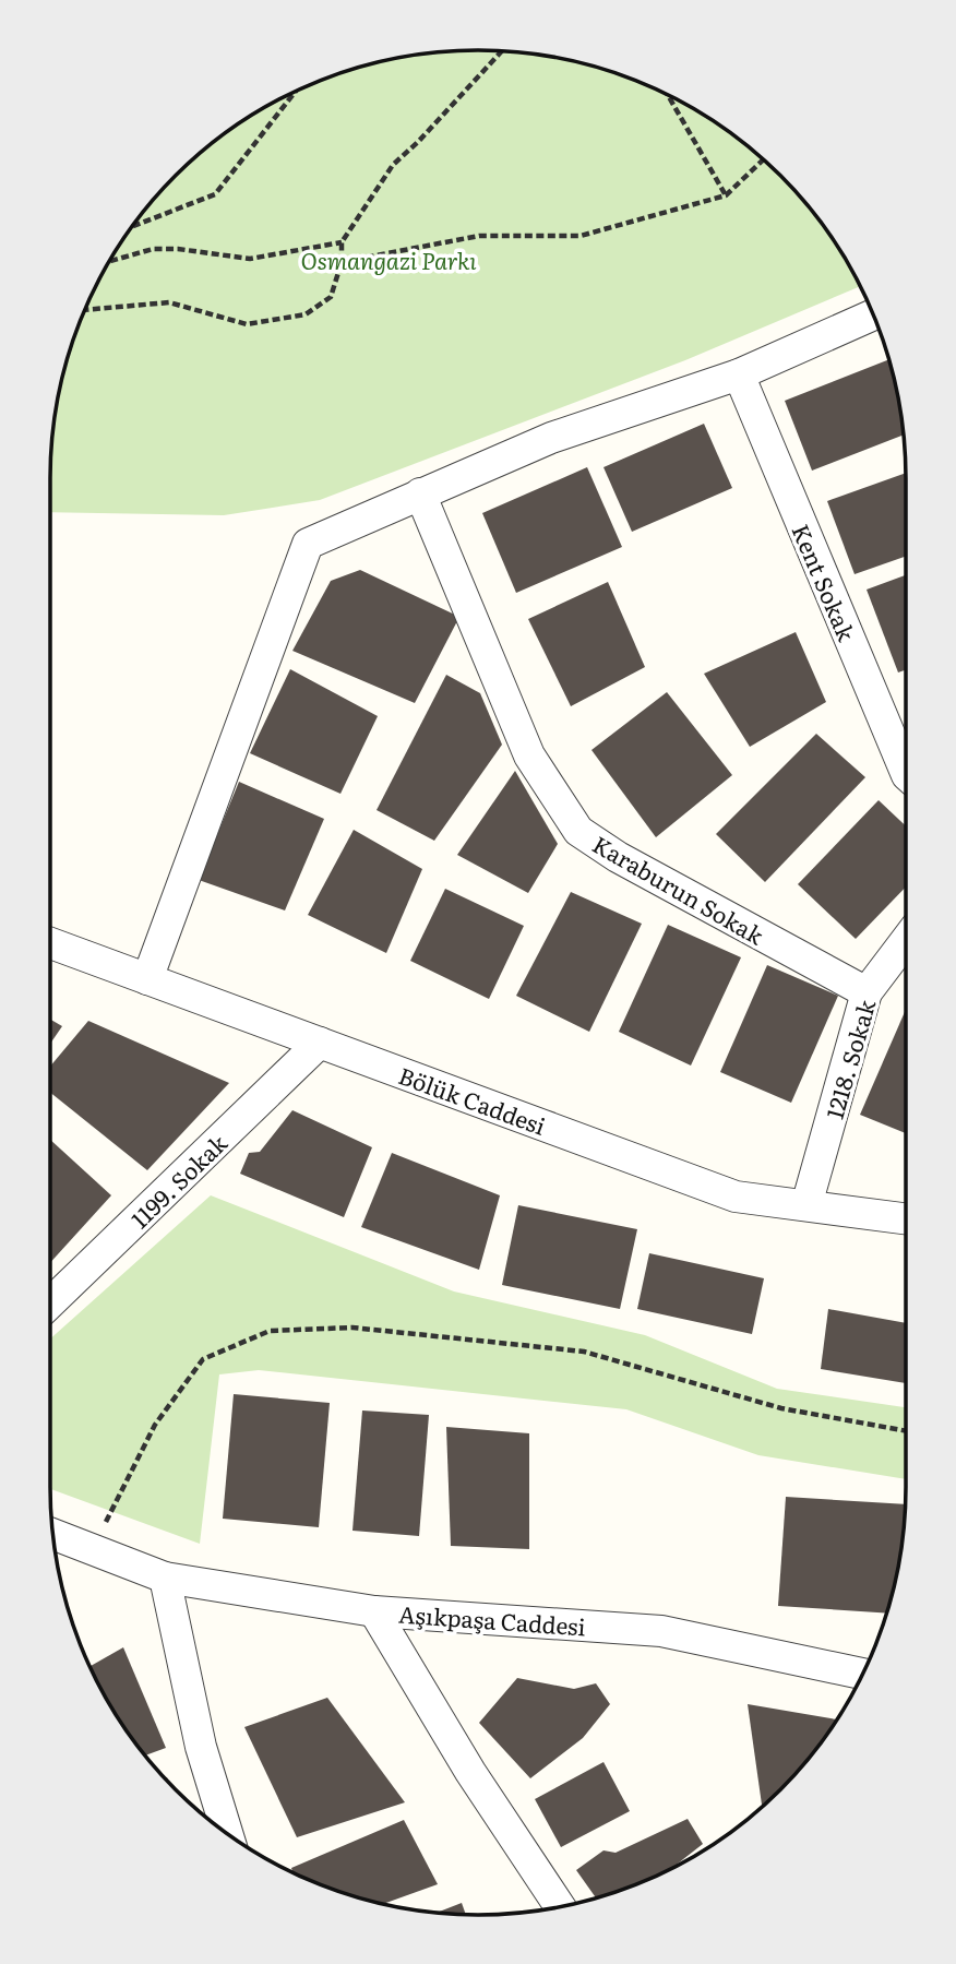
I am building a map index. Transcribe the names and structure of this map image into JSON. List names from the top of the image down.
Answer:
{
  "streets": {
    "street": [
      "Kent Sokak",
      "Karaburun Sokak",
      "1218. Sokak",
      "Bölük Caddesi",
      "1199. Sokak",
      "Aşıkpaşa Caddesi"
    ]
  },
  "crossings": [
    ["Karaburun Sokak", "1218. Sokak"],
    ["1218. Sokak", "Bölük Caddesi"],
    ["Bölük Caddesi", "1199. Sokak"]
  ],
  "parks": ["Osmangazi Parkı"]
}
